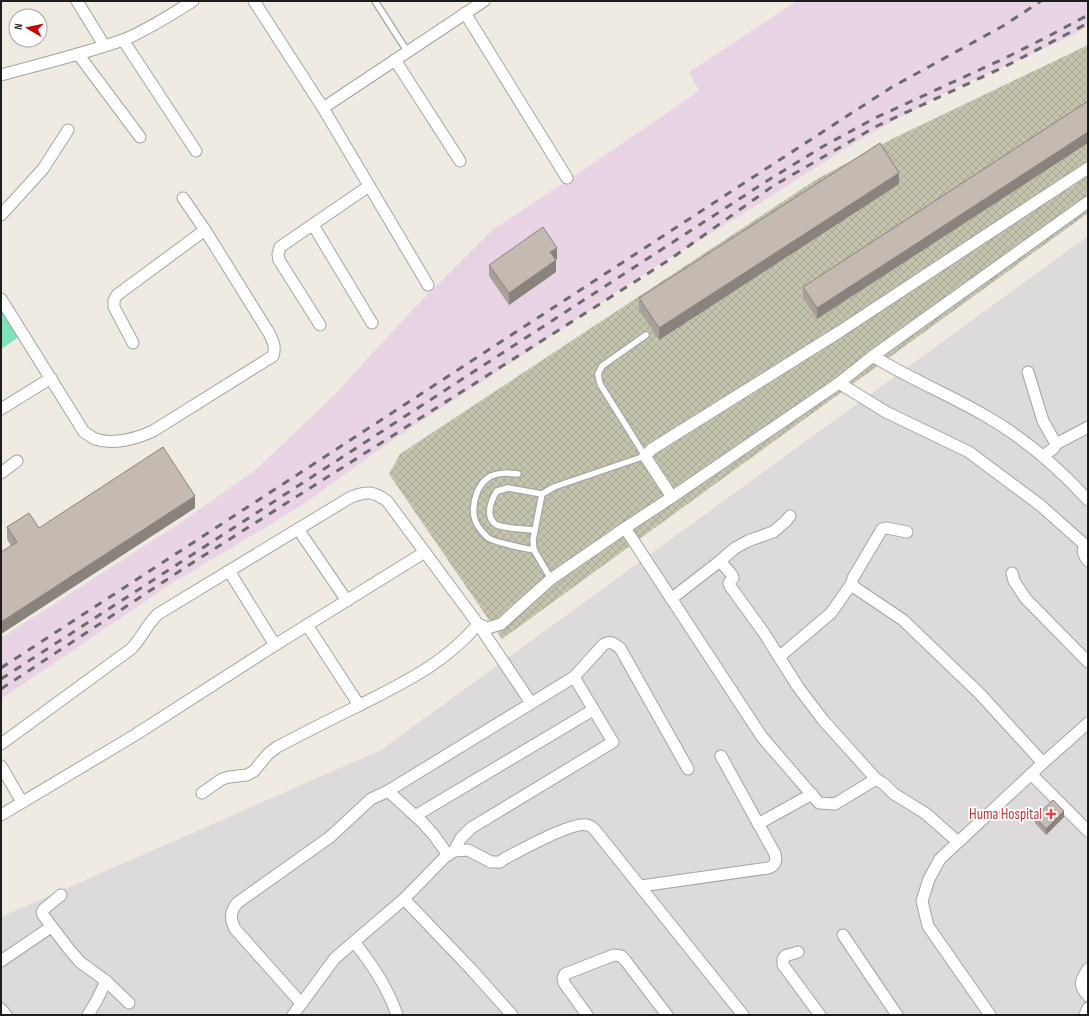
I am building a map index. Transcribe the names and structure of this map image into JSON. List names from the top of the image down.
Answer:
{
  "places": {
    "health": ["Huma Hospital"]
  },
  "north": "left"
}
